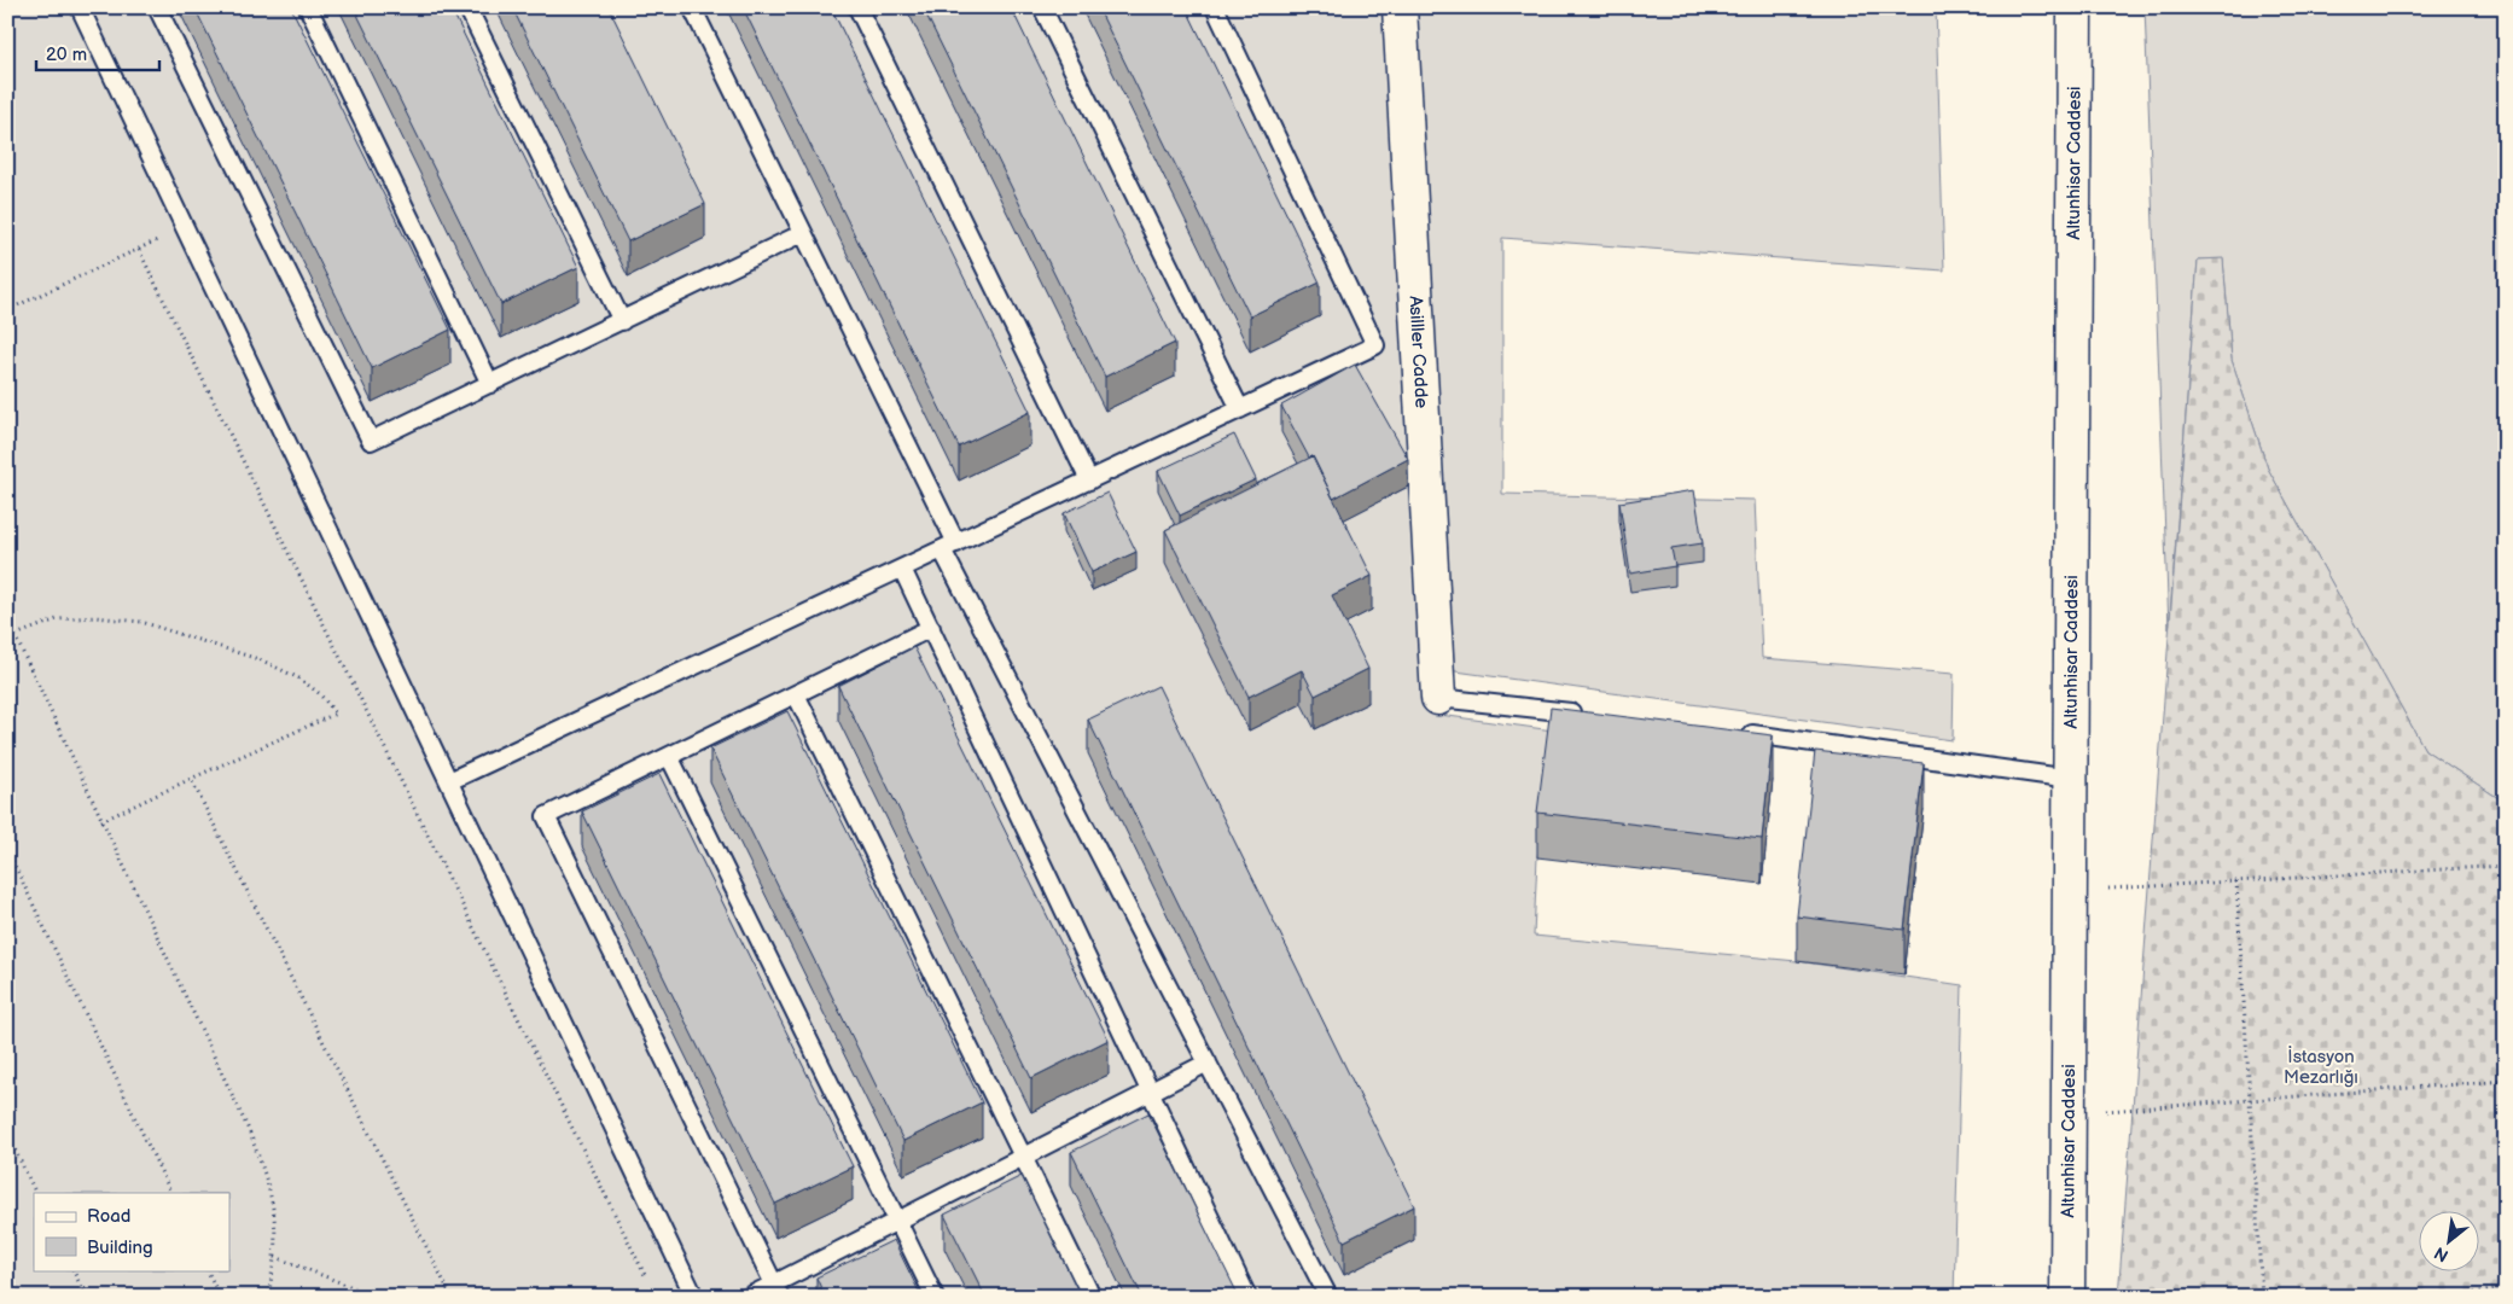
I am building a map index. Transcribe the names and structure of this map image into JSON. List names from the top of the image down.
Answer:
{
  "streets": {
    "street": ["Altunhisar Caddesi", "Asilller Cadde"]
  },
  "parks": ["İstasyon Mezarlığı"],
  "legend": ["Road", "Building"],
  "scale_bar": "20 m",
  "north": "bottom left"
}
